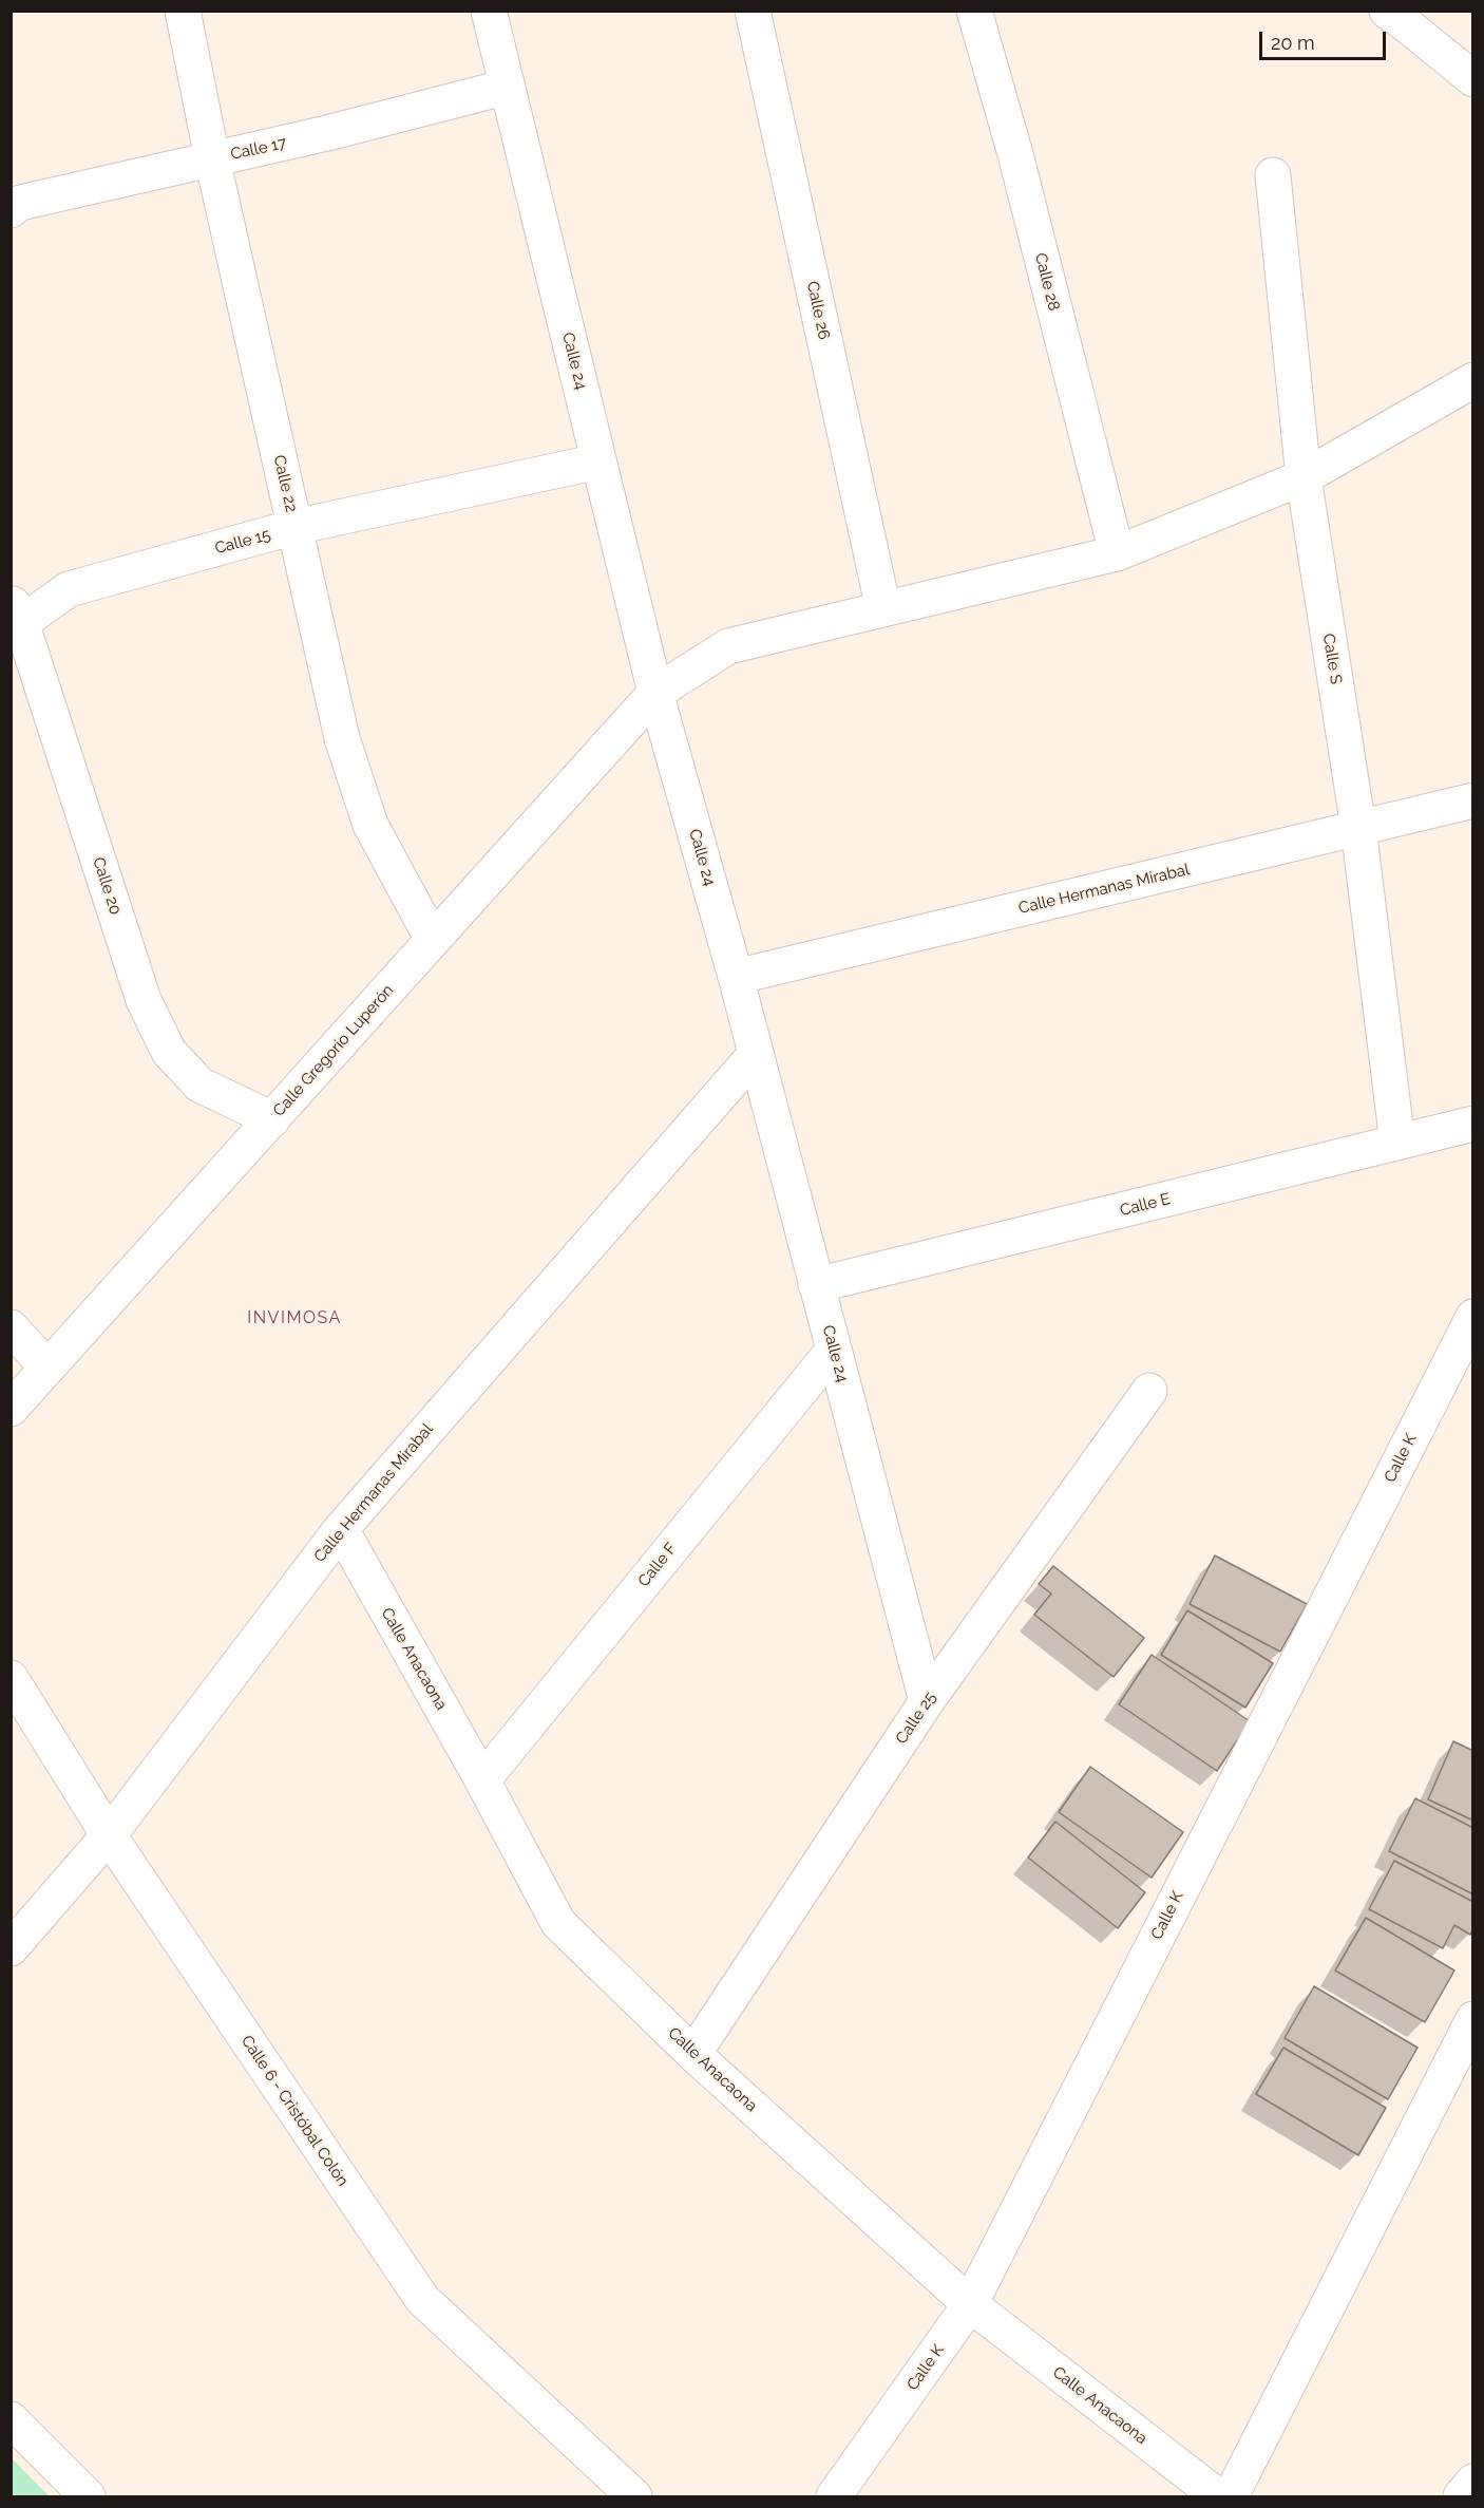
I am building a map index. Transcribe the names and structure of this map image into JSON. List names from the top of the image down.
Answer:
{
  "streets": {
    "street": [
      "Calle 17",
      "Calle 28",
      "Calle 26",
      "Calle 24",
      "Calle 22",
      "Calle 15",
      "Calle S",
      "Calle 20",
      "Calle Hermanas Mirabal",
      "Calle Gregorio Luperón",
      "Calle E",
      "Calle K",
      "Calle F",
      "Calle Anacaona",
      "Calle 25",
      "Calle 6 - Cristóbal Colón"
    ]
  },
  "crossings": [
    ["Calle 17", "Calle 24"],
    ["Calle 17", "Calle 22"],
    ["Calle 28", "Calle Gregorio Luperón"],
    ["Calle 26", "Calle Gregorio Luperón"],
    ["Calle 24", "Calle 15"],
    ["Calle 24", "Calle Hermanas Mirabal"],
    ["Calle 24", "Calle Gregorio Luperón"],
    ["Calle 24", "Calle E"],
    ["Calle 24", "Calle F"],
    ["Calle 24", "Calle 25"],
    ["Calle 22", "Calle 15"],
    ["Calle 22", "Calle Gregorio Luperón"],
    ["Calle 15", "Calle 20"],
    ["Calle S", "Calle Hermanas Mirabal"],
    ["Calle S", "Calle Gregorio Luperón"],
    ["Calle S", "Calle E"],
    ["Calle 20", "Calle Gregorio Luperón"],
    ["Calle Hermanas Mirabal", "Calle Anacaona"],
    ["Calle Hermanas Mirabal", "Calle 6 - Cristóbal Colón"],
    ["Calle K", "Calle Anacaona"],
    ["Calle F", "Calle Anacaona"],
    ["Calle Anacaona", "Calle 25"]
  ],
  "districts": ["INVIMOSA"],
  "scale_bar": "20 m"
}
